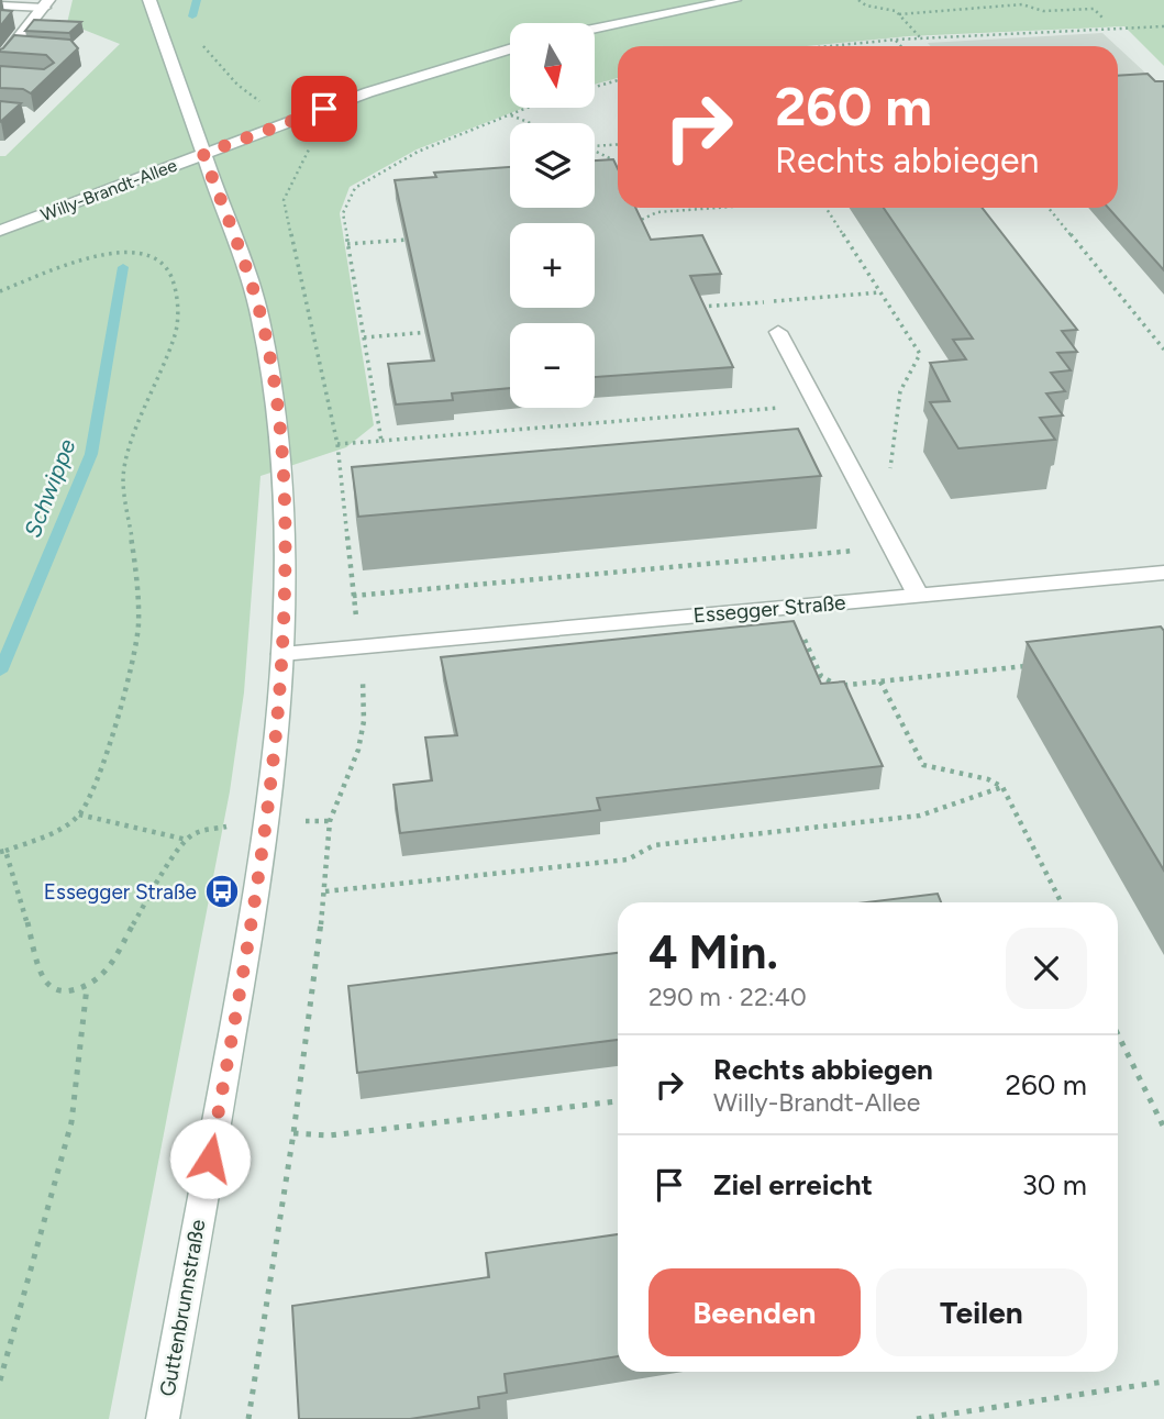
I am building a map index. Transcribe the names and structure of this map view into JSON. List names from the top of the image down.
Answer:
{
  "streets": {
    "street": ["Willy-Brandt-Allee", "Essegger Straße", "Guttenbrunnstraße"]
  },
  "crossings": [
    ["Willy-Brandt-Allee", "Guttenbrunnstraße"],
    ["Essegger Straße", "Guttenbrunnstraße"]
  ],
  "water": ["Schwippe"],
  "places": {
    "bus stop": ["Essegger Straße"]
  },
  "north": "bottom",
  "page": {
    "map_buttons": ["+", "−"],
    "turn": ["260 m", "Rechts abbiegen"],
    "heading": ["4 Min.", "290 m · 22:40"],
    "list": [
      {
        "name": "Rechts abbiegen",
        "note": "Willy-Brandt-Allee",
        "value": "260 m"
      },
      {
        "name": "Ziel erreicht",
        "value": "30 m"
      }
    ],
    "buttons": ["Beenden", "Teilen"]
  }
}
